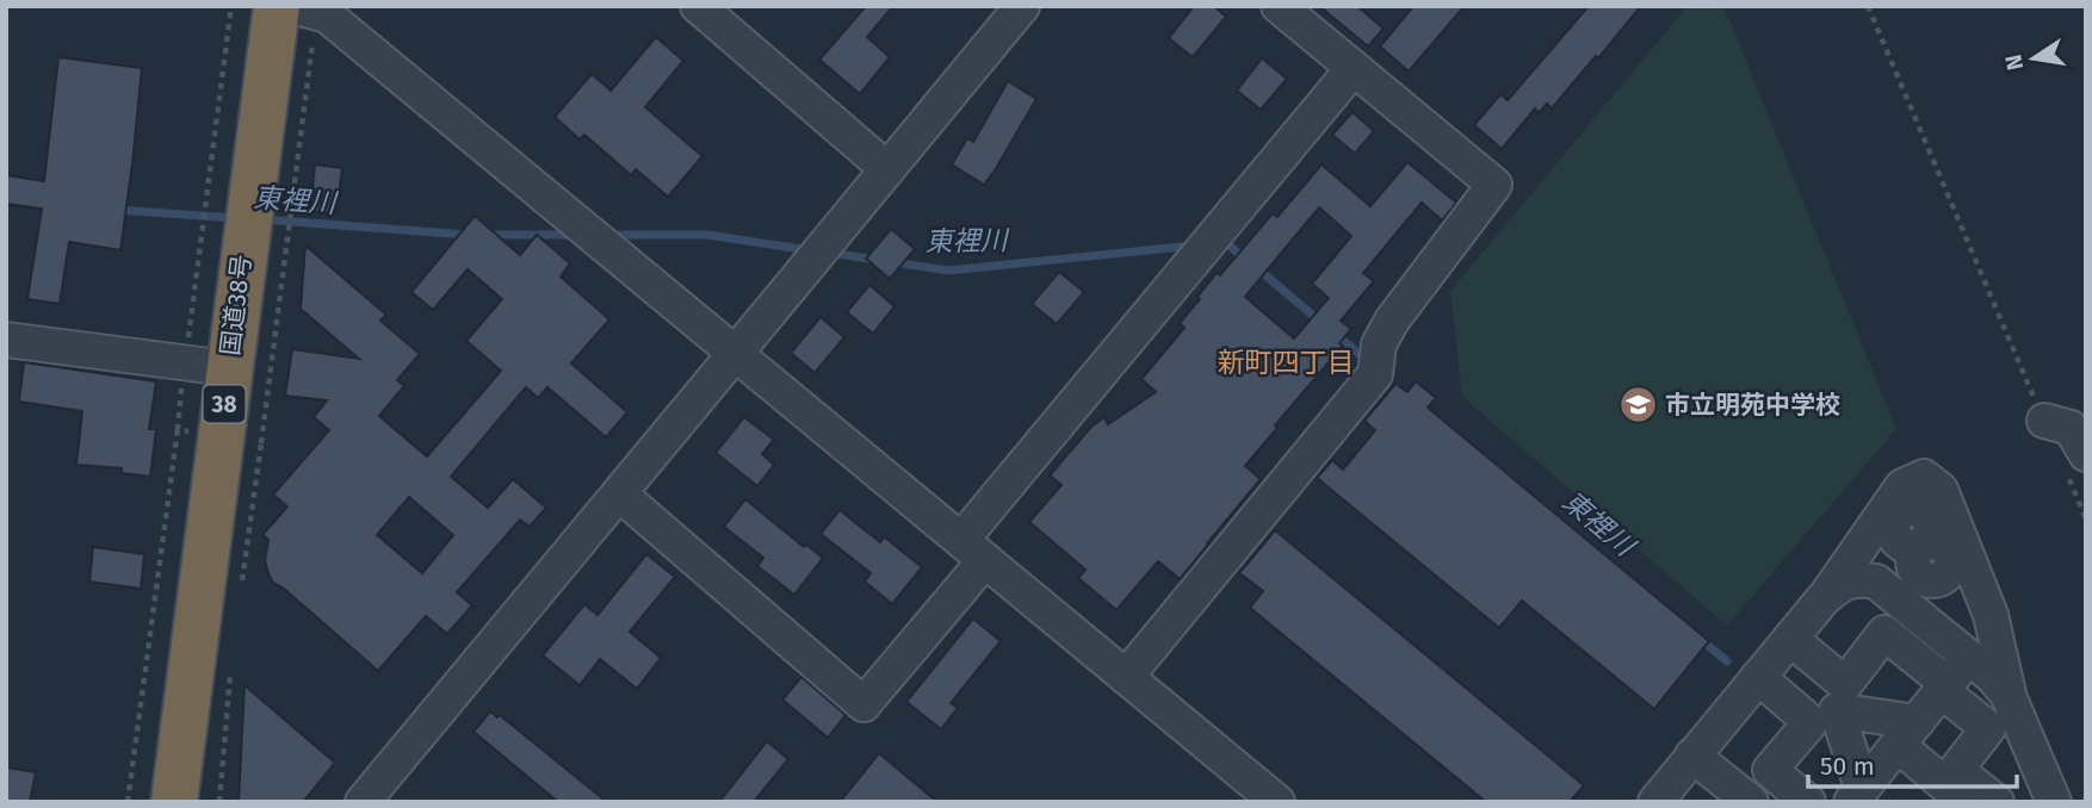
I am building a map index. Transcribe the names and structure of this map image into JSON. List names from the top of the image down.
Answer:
{
  "streets": {
    "highway": ["国道38号", "38"]
  },
  "districts": ["新町四丁目"],
  "water": ["東裡川"],
  "places": {
    "school or university": ["市立明苑中学校"]
  },
  "scale_bar": "50 m",
  "north": "left"
}
